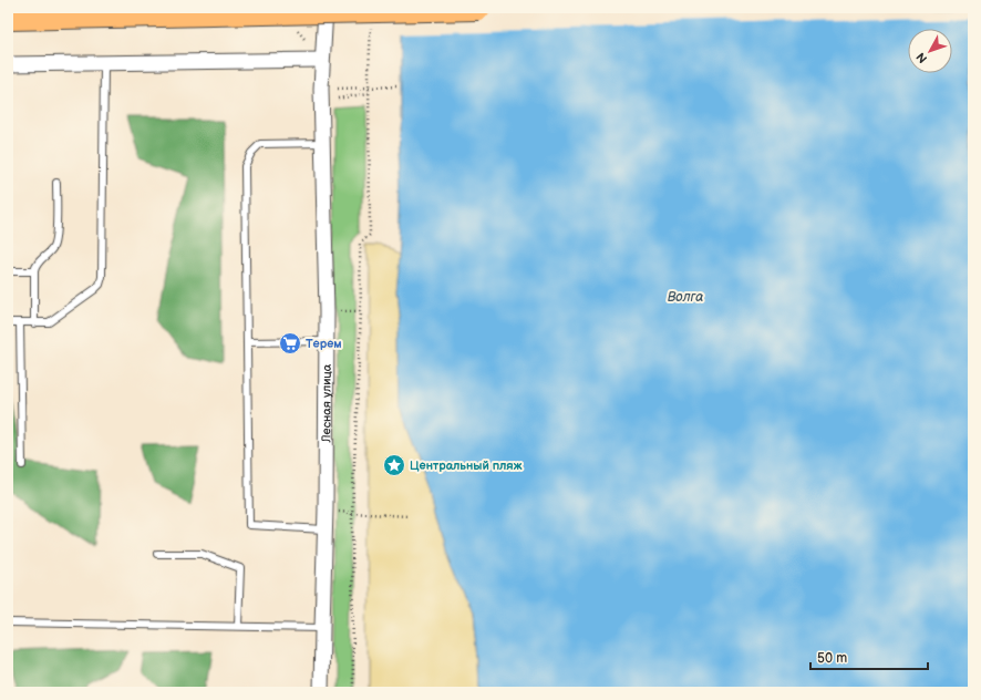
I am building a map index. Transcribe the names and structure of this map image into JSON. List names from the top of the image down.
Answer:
{
  "streets": {
    "street": ["Лесная улица"]
  },
  "water": ["Волга"],
  "places": {
    "supermarket": ["Терем"],
    "place": ["Центральный пляж"]
  },
  "scale_bar": "50 m",
  "north": "bottom left"
}
